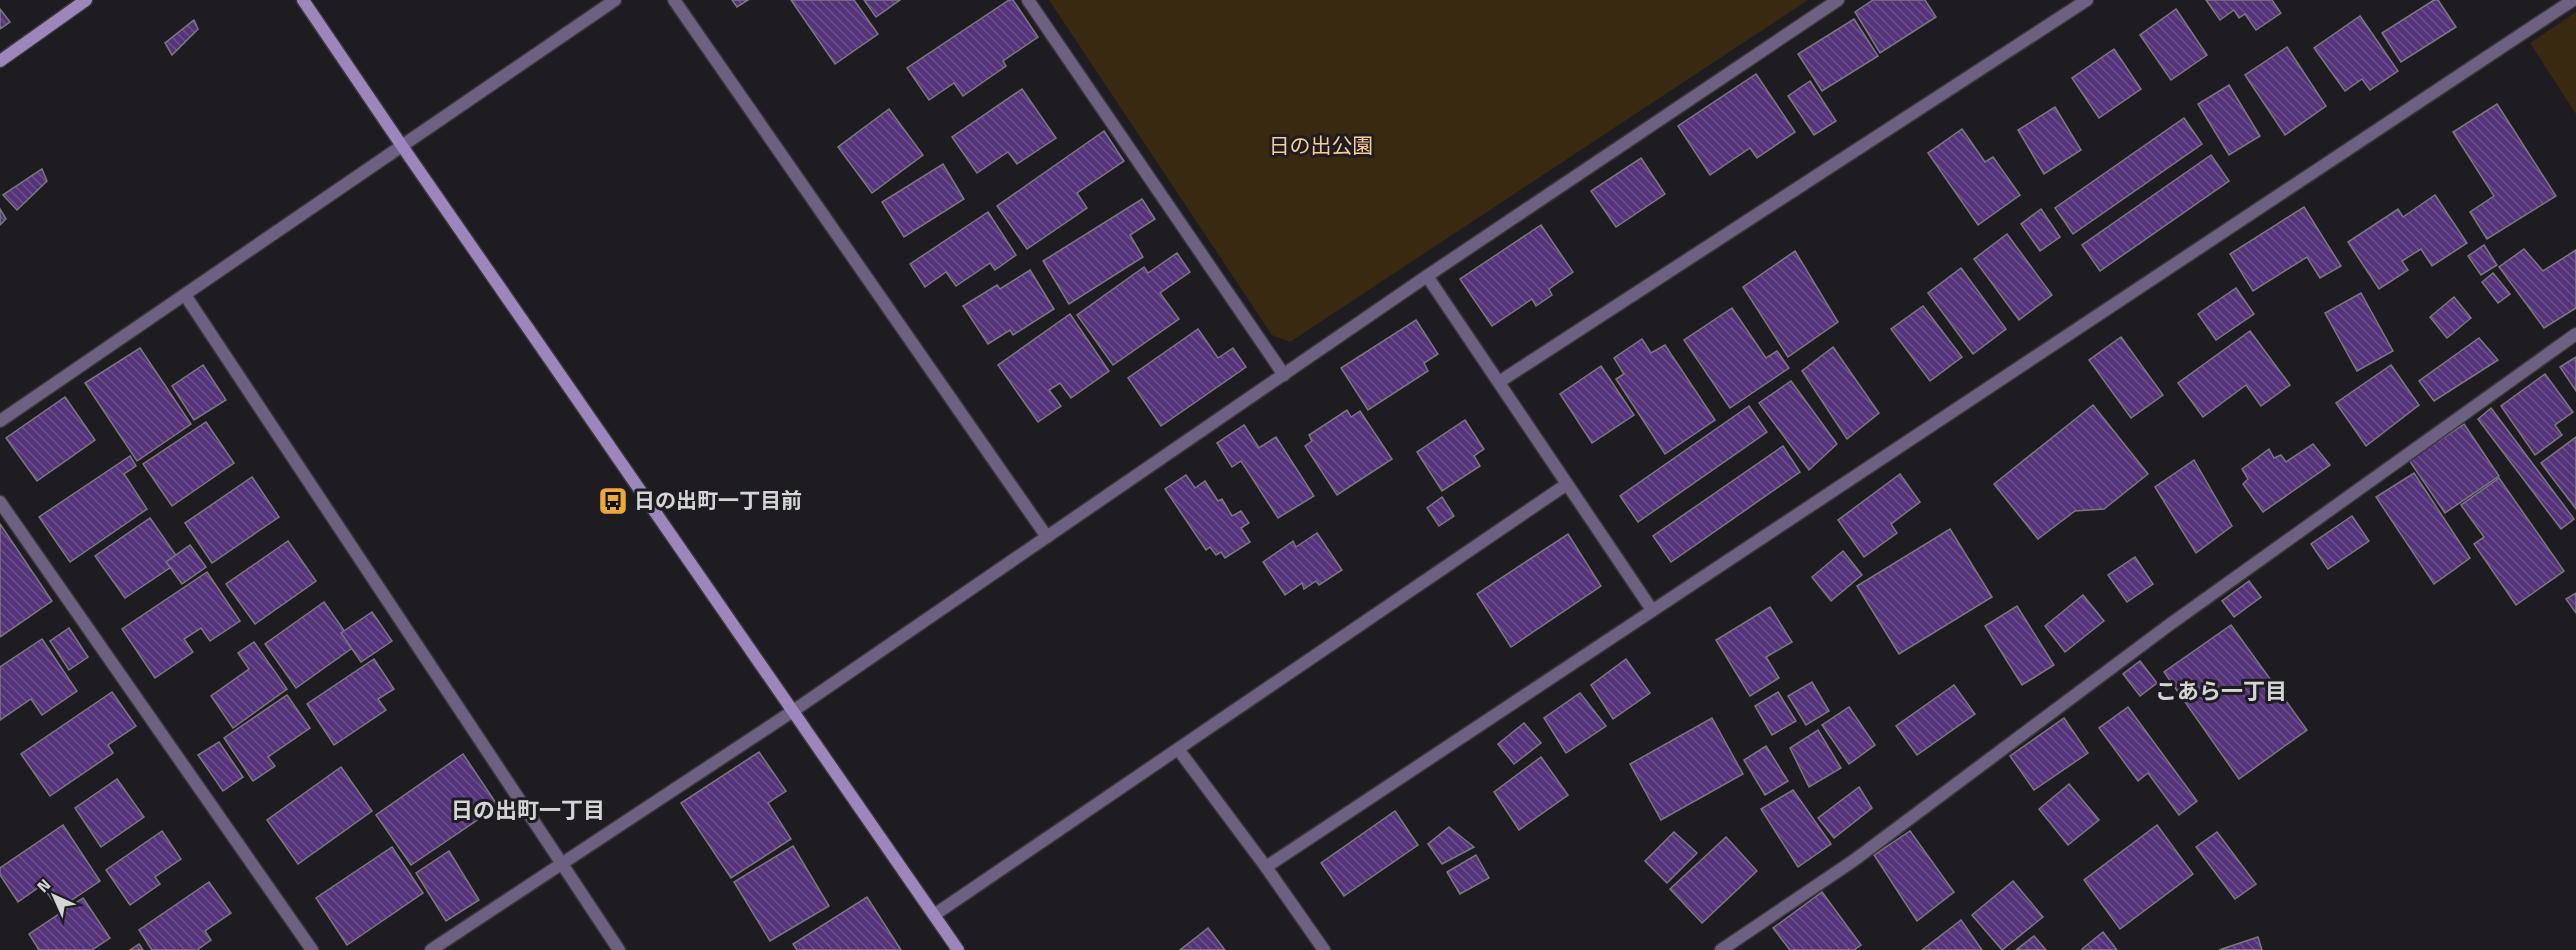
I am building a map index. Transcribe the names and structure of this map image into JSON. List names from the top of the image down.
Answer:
{
  "districts": ["こあら一丁目", "日の出町一丁目"],
  "parks": ["日の出公園"],
  "places": {
    "bus stop": ["日の出町一丁目前"]
  },
  "north": "top left"
}
